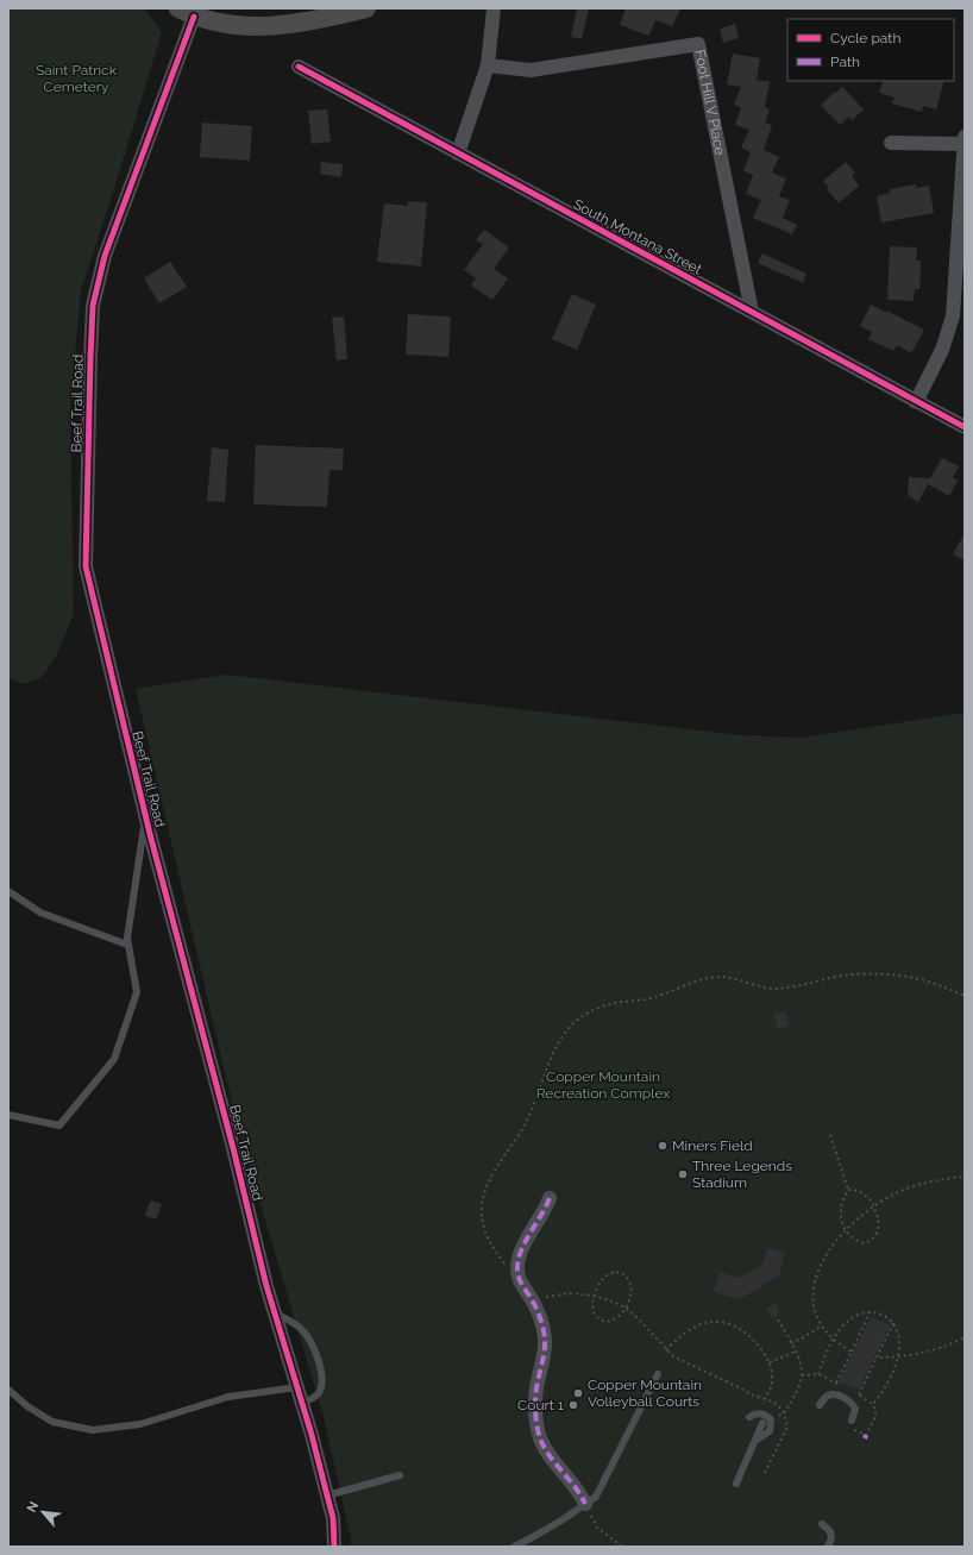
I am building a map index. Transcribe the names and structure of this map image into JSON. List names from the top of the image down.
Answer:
{
  "streets": {
    "street": ["Foot Hill V Place", "South Montana Street", "Beef Trail Road"]
  },
  "crossings": [
    ["Foot Hill V Place", "South Montana Street"]
  ],
  "parks": ["Saint Patrick Cemetery", "Copper Mountain Recreation Complex"],
  "places": [
    "Miners Field",
    "Three Legends Stadium",
    "Copper Mountain Volleyball Courts",
    "Court 1"
  ],
  "legend": ["Cycle path", "Path"],
  "north": "top left"
}
